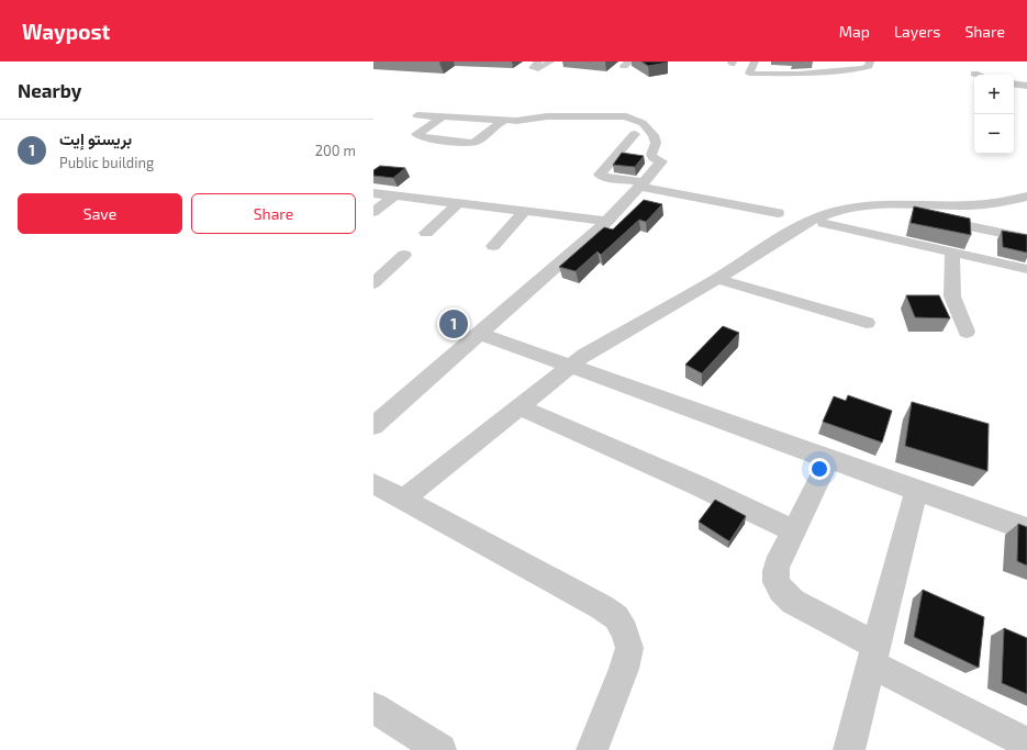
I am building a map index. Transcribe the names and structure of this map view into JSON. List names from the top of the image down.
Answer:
{
  "page": {
    "header": "Waypost",
    "nav": ["Map", "Layers", "Share"],
    "heading": "Nearby",
    "map_buttons": ["+", "−"],
    "list": [
      {
        "mark": "1",
        "name": "بريستو إيت",
        "note": "Public building",
        "value": "200 m"
      }
    ],
    "buttons": ["Save", "Share"],
    "pins": "1"
  }
}
